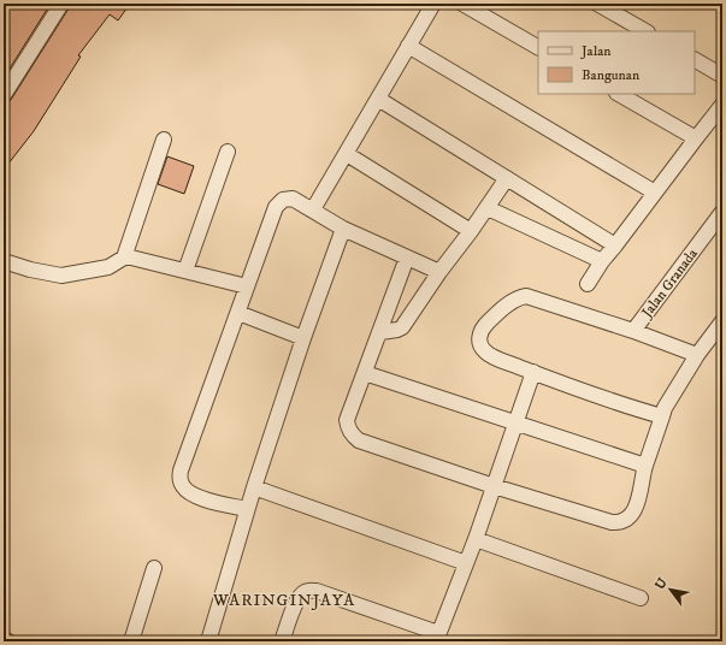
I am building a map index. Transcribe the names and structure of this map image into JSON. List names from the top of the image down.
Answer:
{
  "streets": {
    "street": ["Jalan Granada"]
  },
  "districts": ["WARINGINJAYA"],
  "legend": ["Jalan", "Bangunan"],
  "north": "top left"
}
